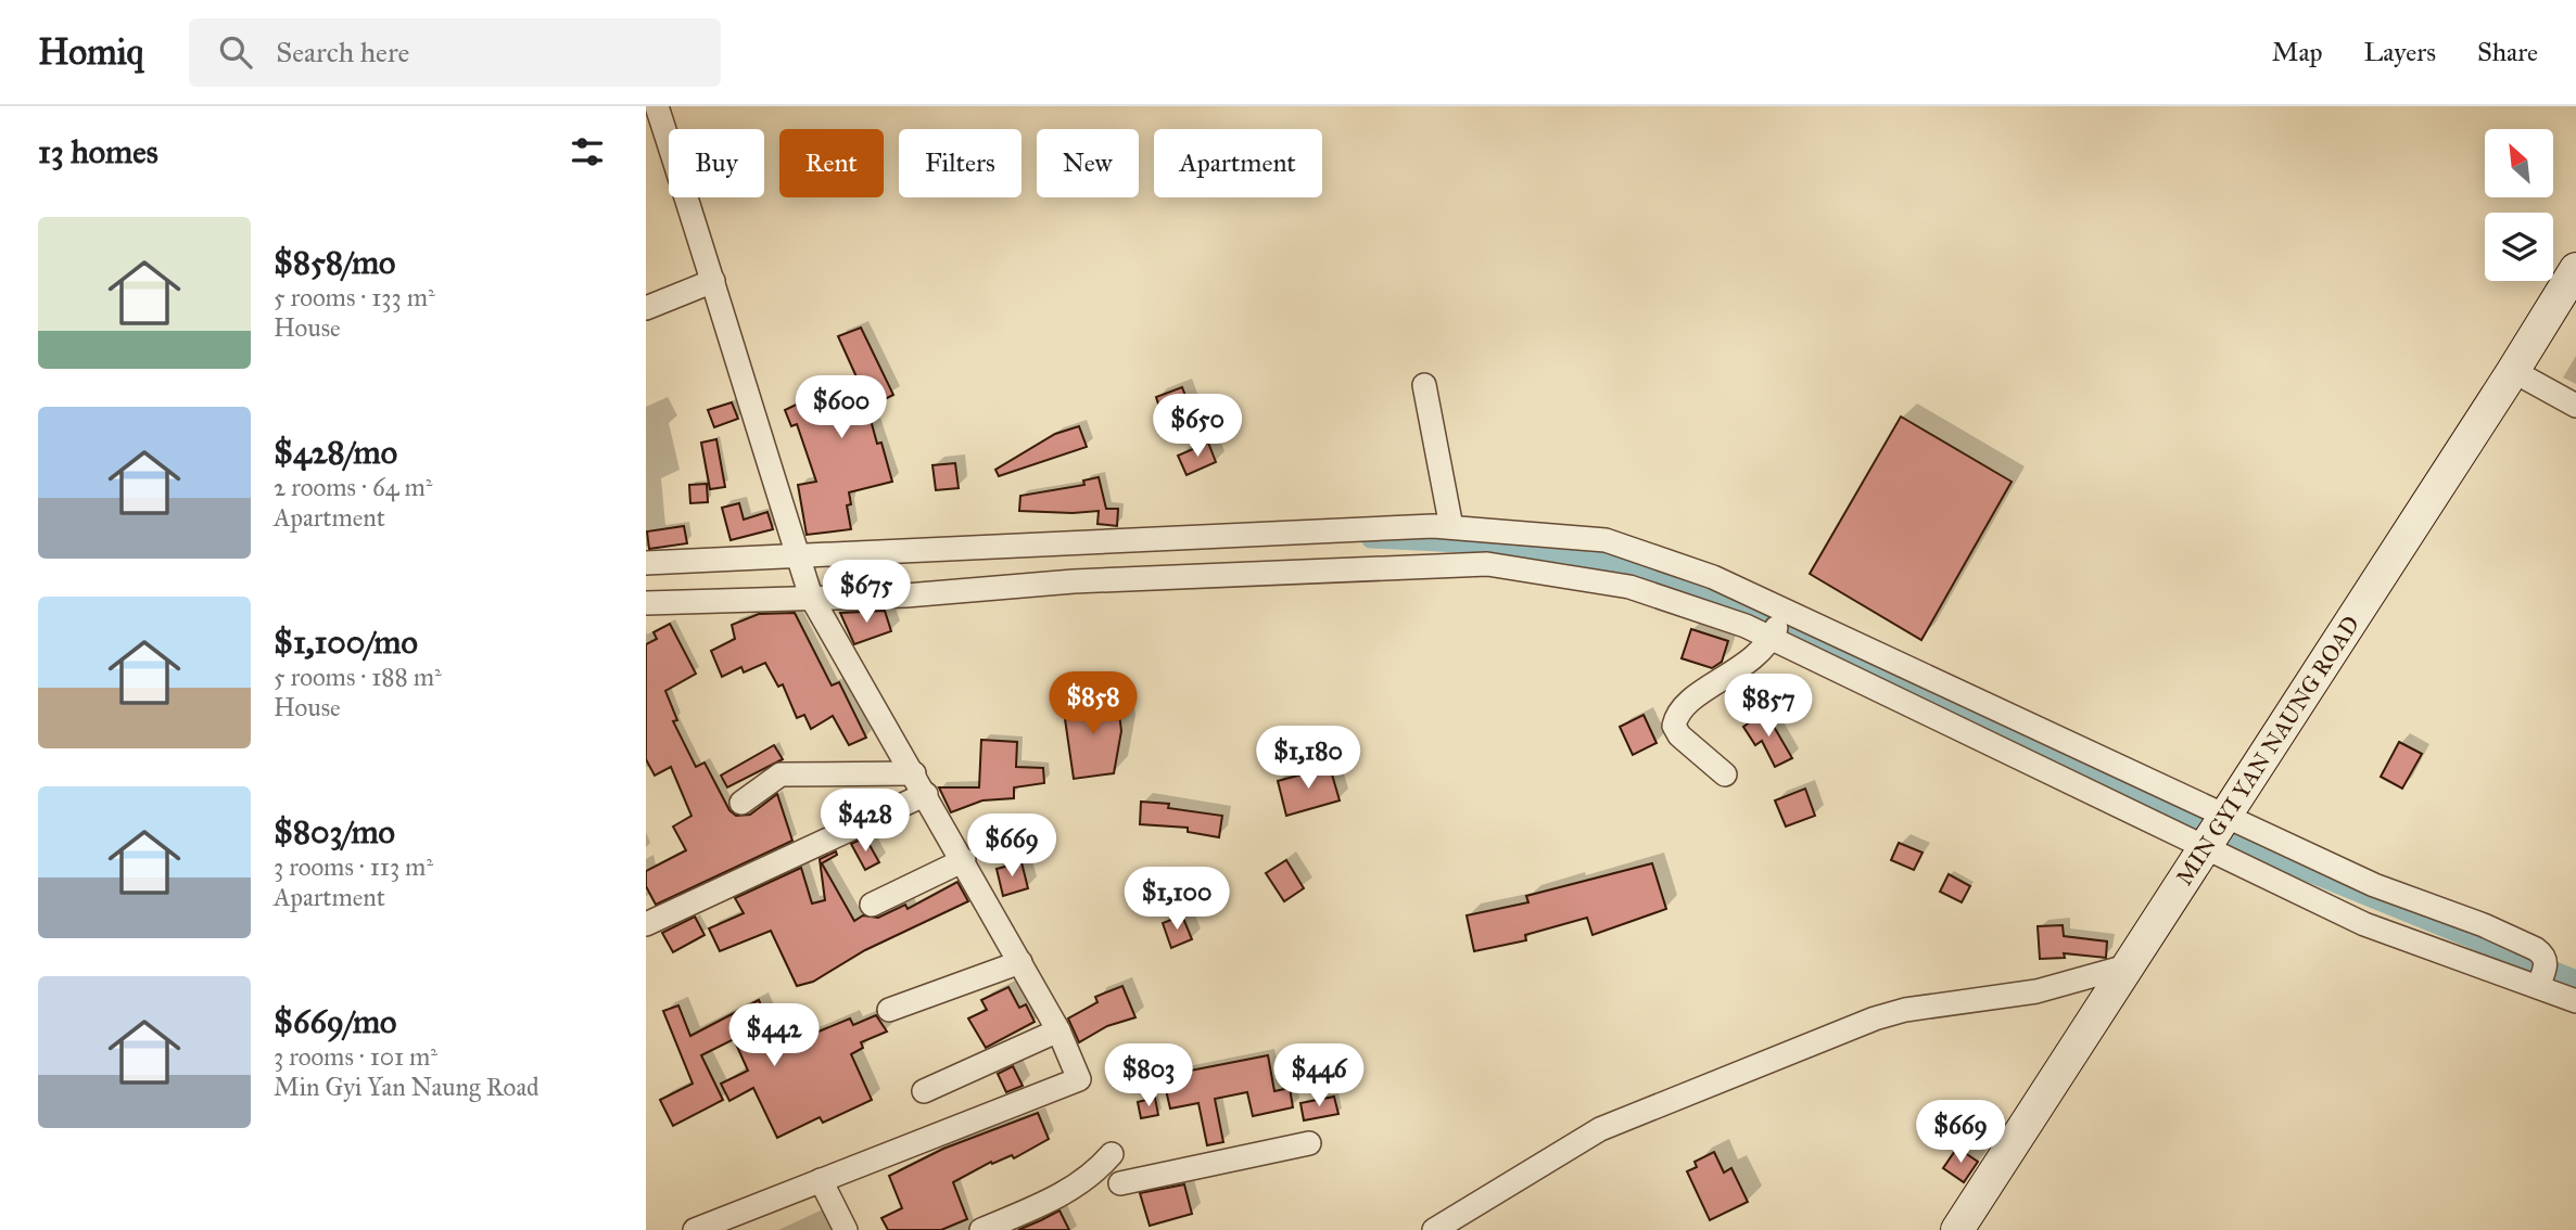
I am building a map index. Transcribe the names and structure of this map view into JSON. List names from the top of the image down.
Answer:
{
  "streets": {
    "street": ["MIN GYI YAN NAUNG ROAD"]
  },
  "north": "top left",
  "page": {
    "header": "Homiq",
    "search": "Search here",
    "nav": ["Map", "Layers", "Share"],
    "heading": "13 homes",
    "chip": [
      "Buy",
      "Rent",
      "Filters",
      "New",
      "Apartment"
    ],
    "list": [
      {
        "name": "$858/mo",
        "note": "5 rooms · 133 m² · House"
      },
      {
        "name": "$428/mo",
        "note": "2 rooms · 64 m² · Apartment"
      },
      {
        "name": "$1,100/mo",
        "note": "5 rooms · 188 m² · House"
      },
      {
        "name": "$803/mo",
        "note": "3 rooms · 113 m² · Apartment"
      },
      {
        "name": "$669/mo",
        "note": "3 rooms · 101 m² · Min Gyi Yan Naung Road"
      }
    ],
    "price": [
      "$600",
      "$650",
      "$675",
      "$858",
      "$857",
      "$1,180",
      "$428",
      "$669",
      "$1,100",
      "$442",
      "$803",
      "$446",
      "$669"
    ]
  }
}
